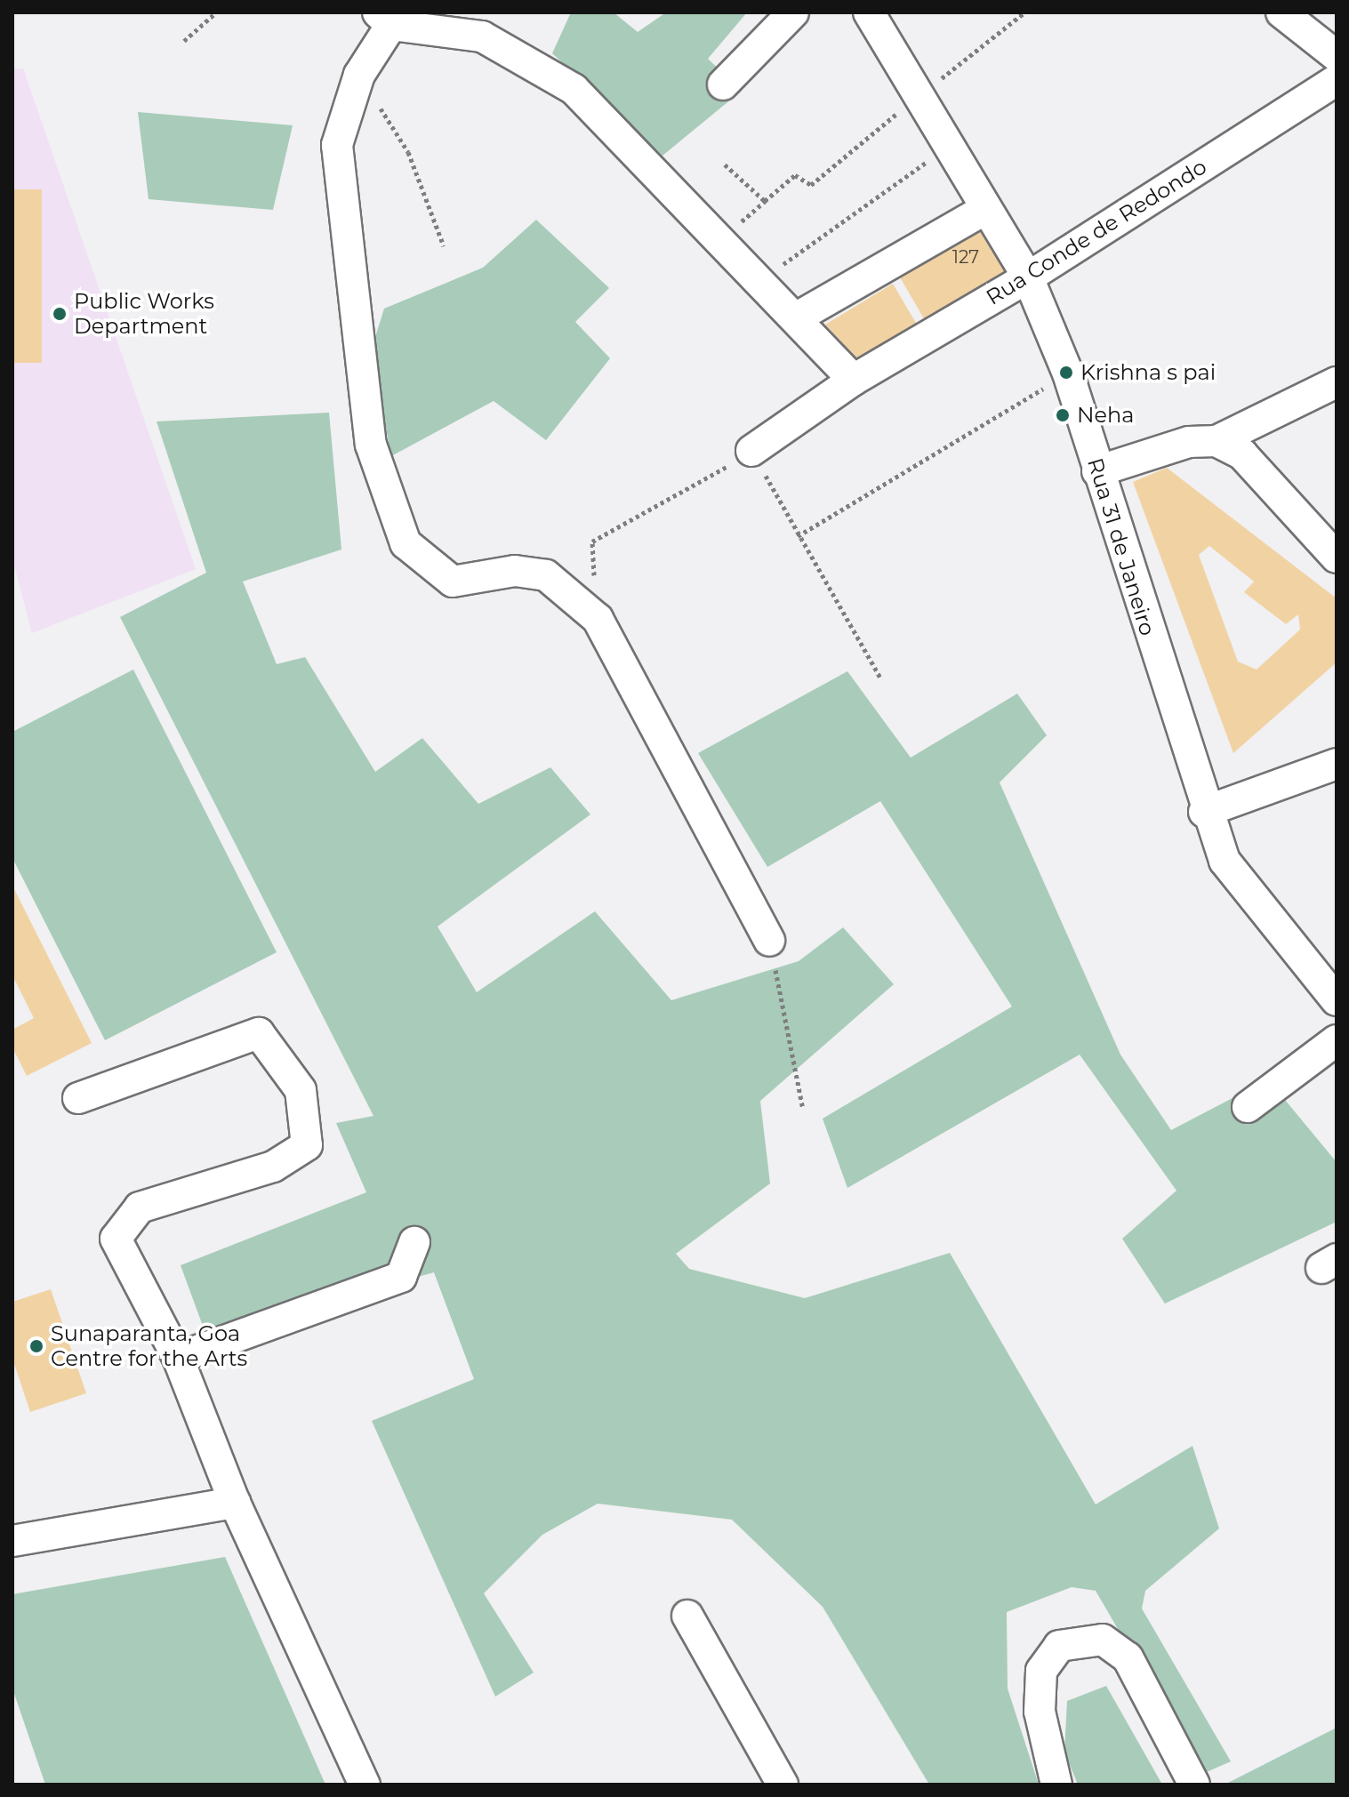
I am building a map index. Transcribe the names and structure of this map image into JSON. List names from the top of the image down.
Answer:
{
  "streets": {
    "street": ["Rua Conde de Redondo", "Rua 31 de Janeiro"]
  },
  "crossings": [
    ["Rua Conde de Redondo", "Rua 31 de Janeiro"]
  ],
  "places": [
    "Public Works Department",
    "Krishna s pai",
    "Neha",
    "Sunaparanta, Goa Centre for the Arts"
  ],
  "house_numbers": ["127"]
}
